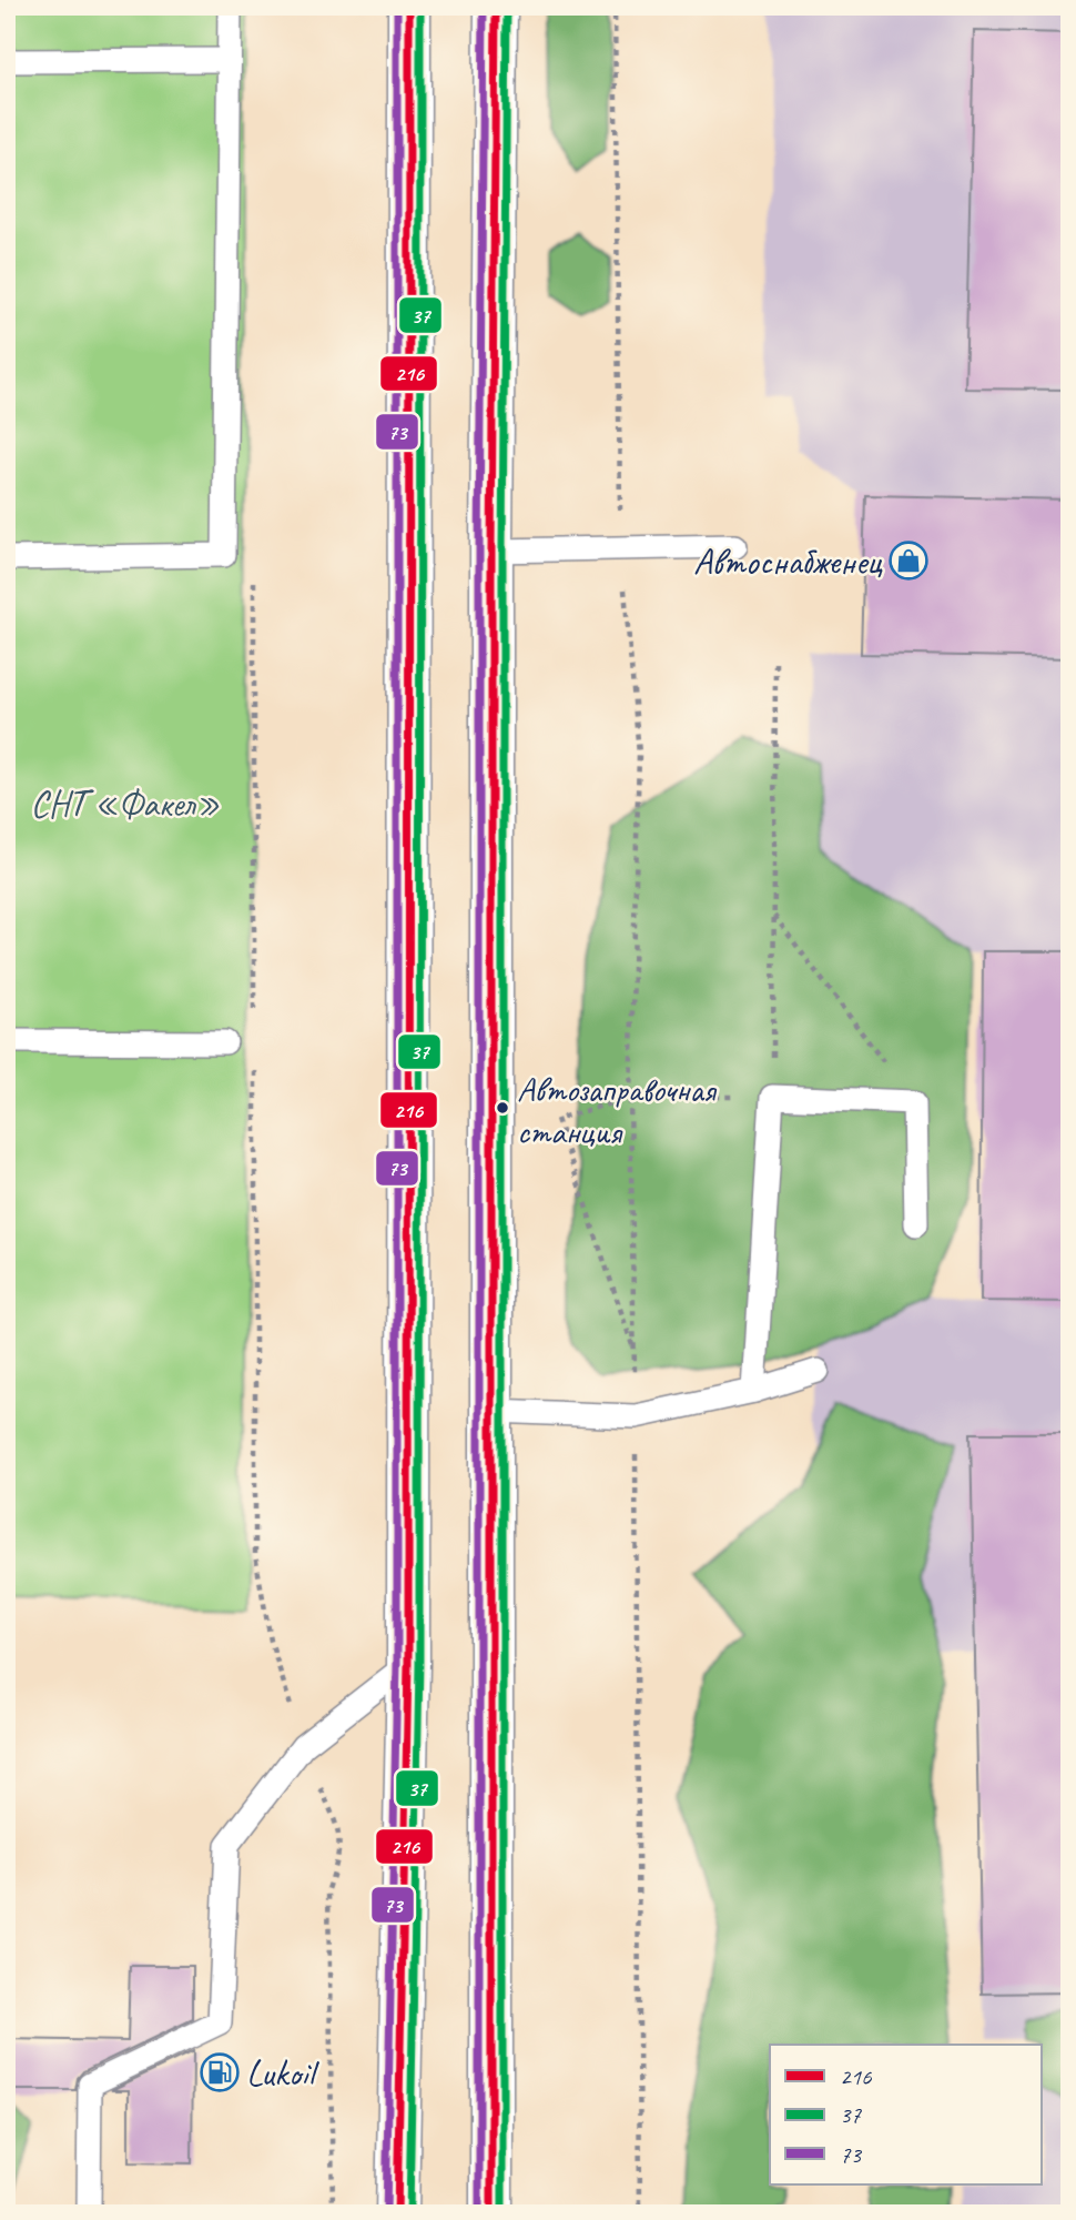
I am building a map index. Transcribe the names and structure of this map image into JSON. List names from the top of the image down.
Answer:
{
  "parks": ["СНТ «Факел»"],
  "places": {
    "shop": ["Автоснабженец"],
    "other": ["Автозаправочная станция"],
    "fuel station": ["Lukoil"]
  },
  "lines": ["transit line 216", "transit line 37", "transit line 73"],
  "legend": ["216", "37", "73"]
}
